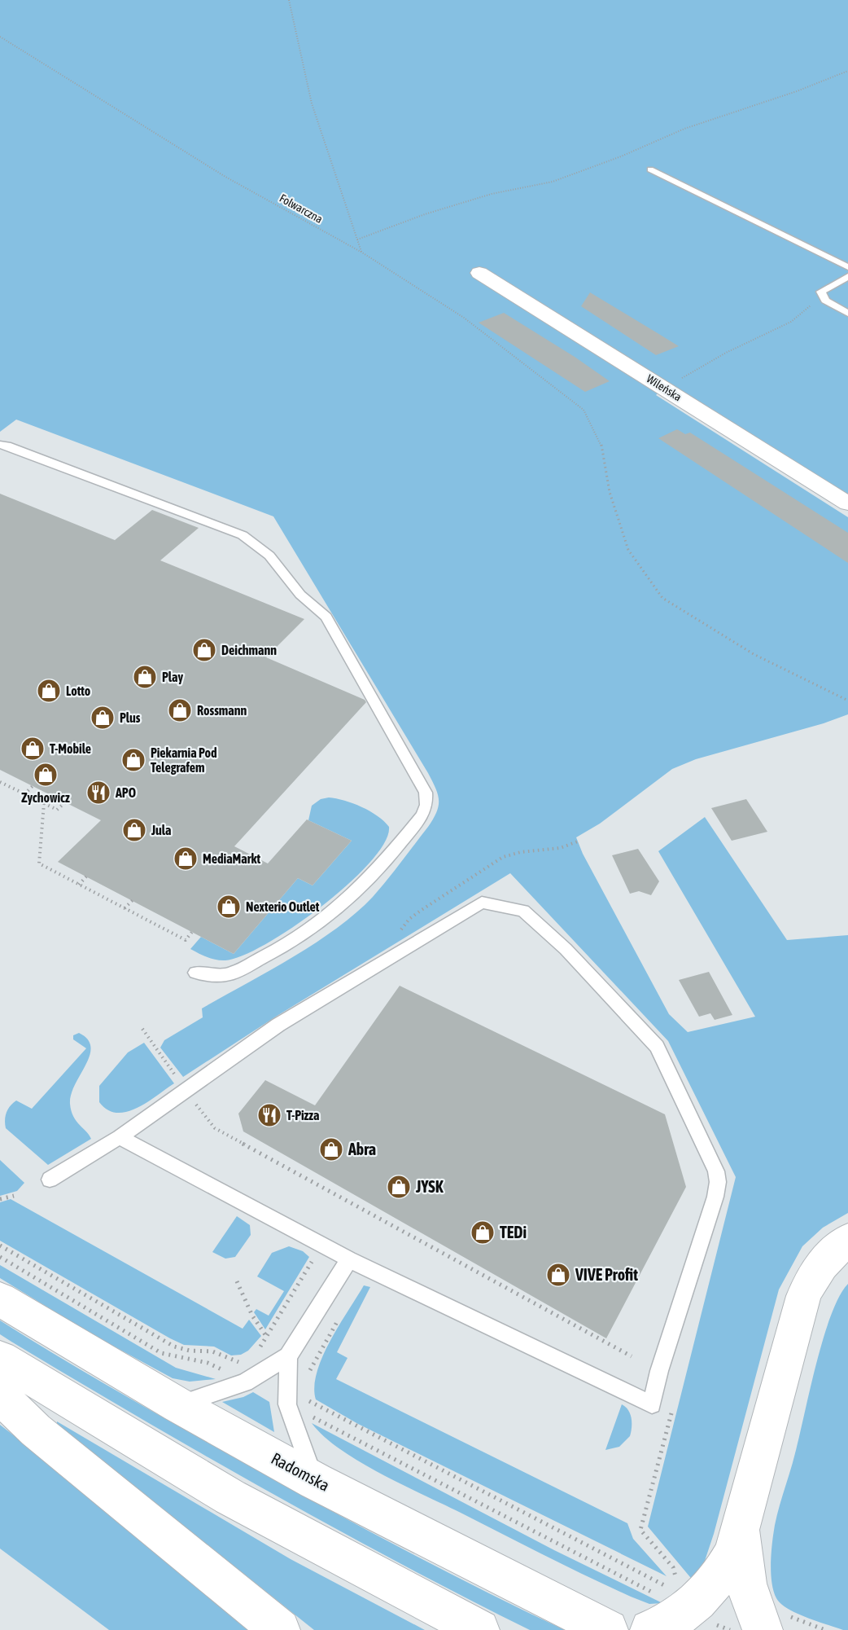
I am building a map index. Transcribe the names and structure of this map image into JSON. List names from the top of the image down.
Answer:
{
  "streets": {
    "main road": ["Wileńska", "Radomska"],
    "path": ["Folwarczna"]
  },
  "places": {
    "shop": [
      "Deichmann",
      "Play",
      "Lotto",
      "Rossmann",
      "Plus",
      "T-Mobile",
      "Piekarnia Pod Telegrafem",
      "Zychowicz",
      "Jula",
      "MediaMarkt",
      "Nexterio Outlet",
      "Abra",
      "JYSK",
      "TEDi",
      "VIVE Profit"
    ],
    "restaurant": ["APO", "T-Pizza"]
  }
}
